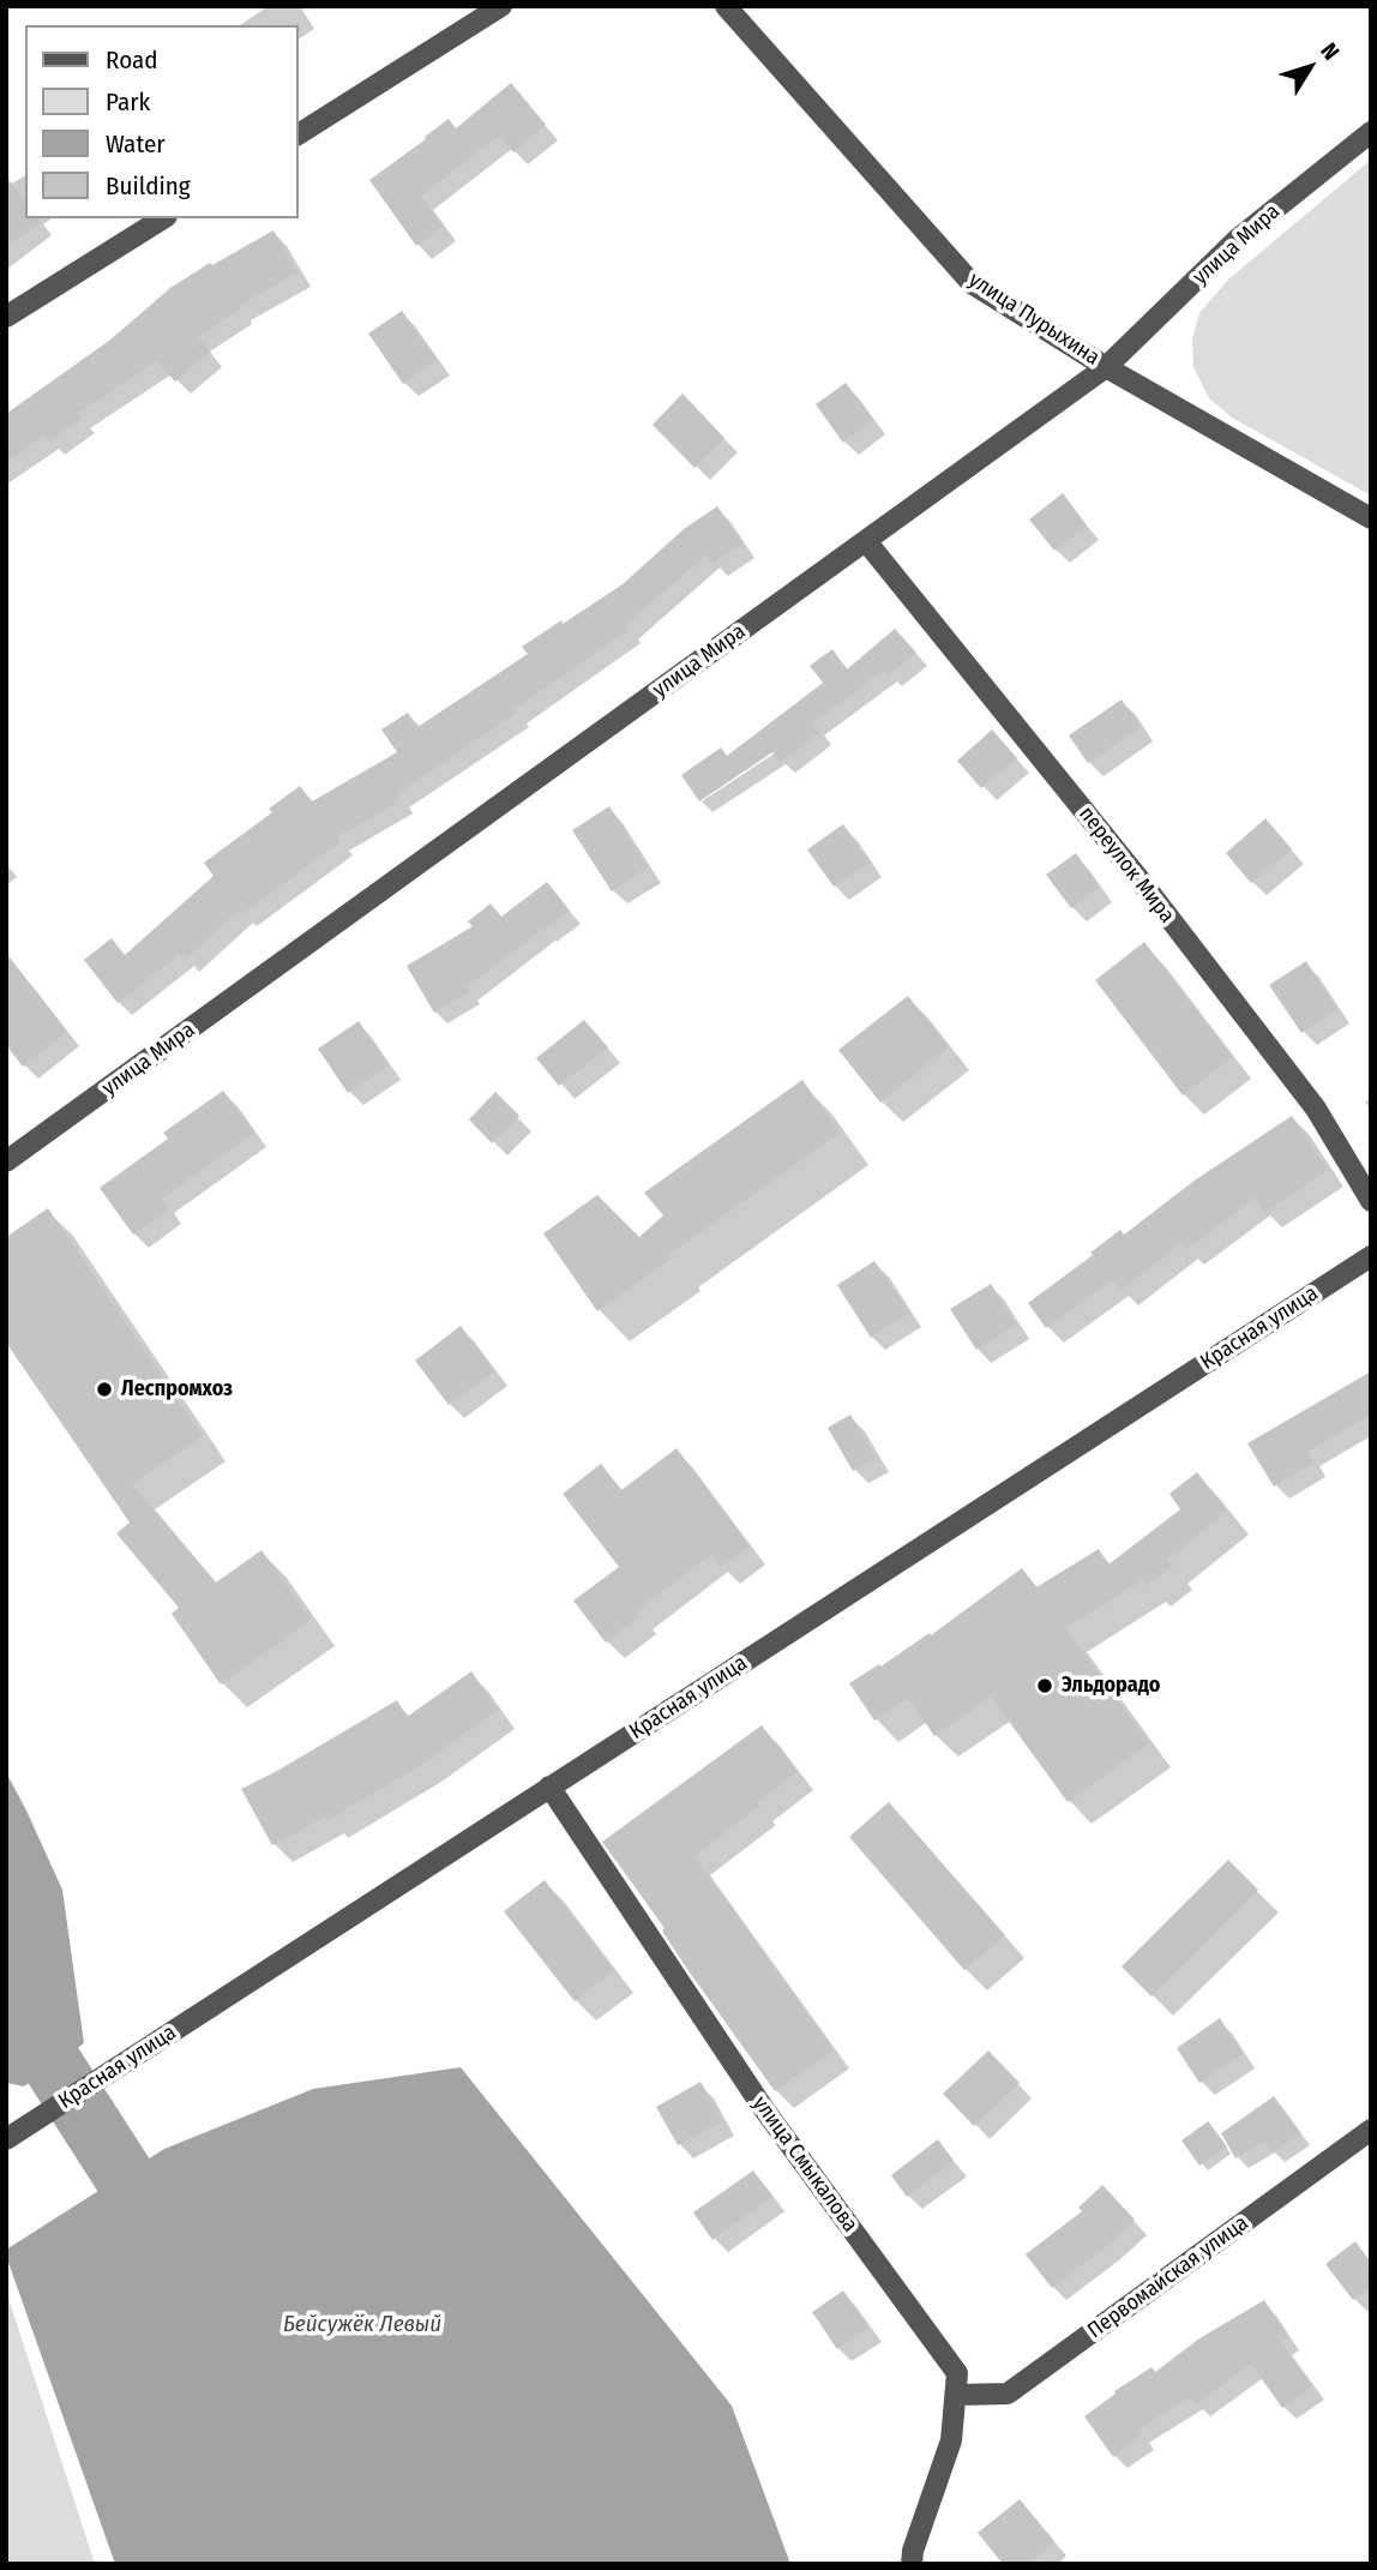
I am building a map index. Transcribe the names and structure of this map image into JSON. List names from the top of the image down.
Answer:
{
  "streets": {
    "street": [
      "улица Мира",
      "улица Пурыхина",
      "переулок Мира",
      "Красная улица",
      "улица Смыкалова",
      "Первомайская улица"
    ]
  },
  "crossings": [
    ["улица Мира", "улица Пурыхина"],
    ["улица Мира", "переулок Мира"],
    ["Красная улица", "улица Смыкалова"],
    ["улица Смыкалова", "Первомайская улица"]
  ],
  "water": ["Бейсужёк Левый"],
  "places": ["Леспромхоз", "Эльдорадо"],
  "legend": [
    "Road",
    "Park",
    "Water",
    "Building"
  ],
  "north": "top right"
}
